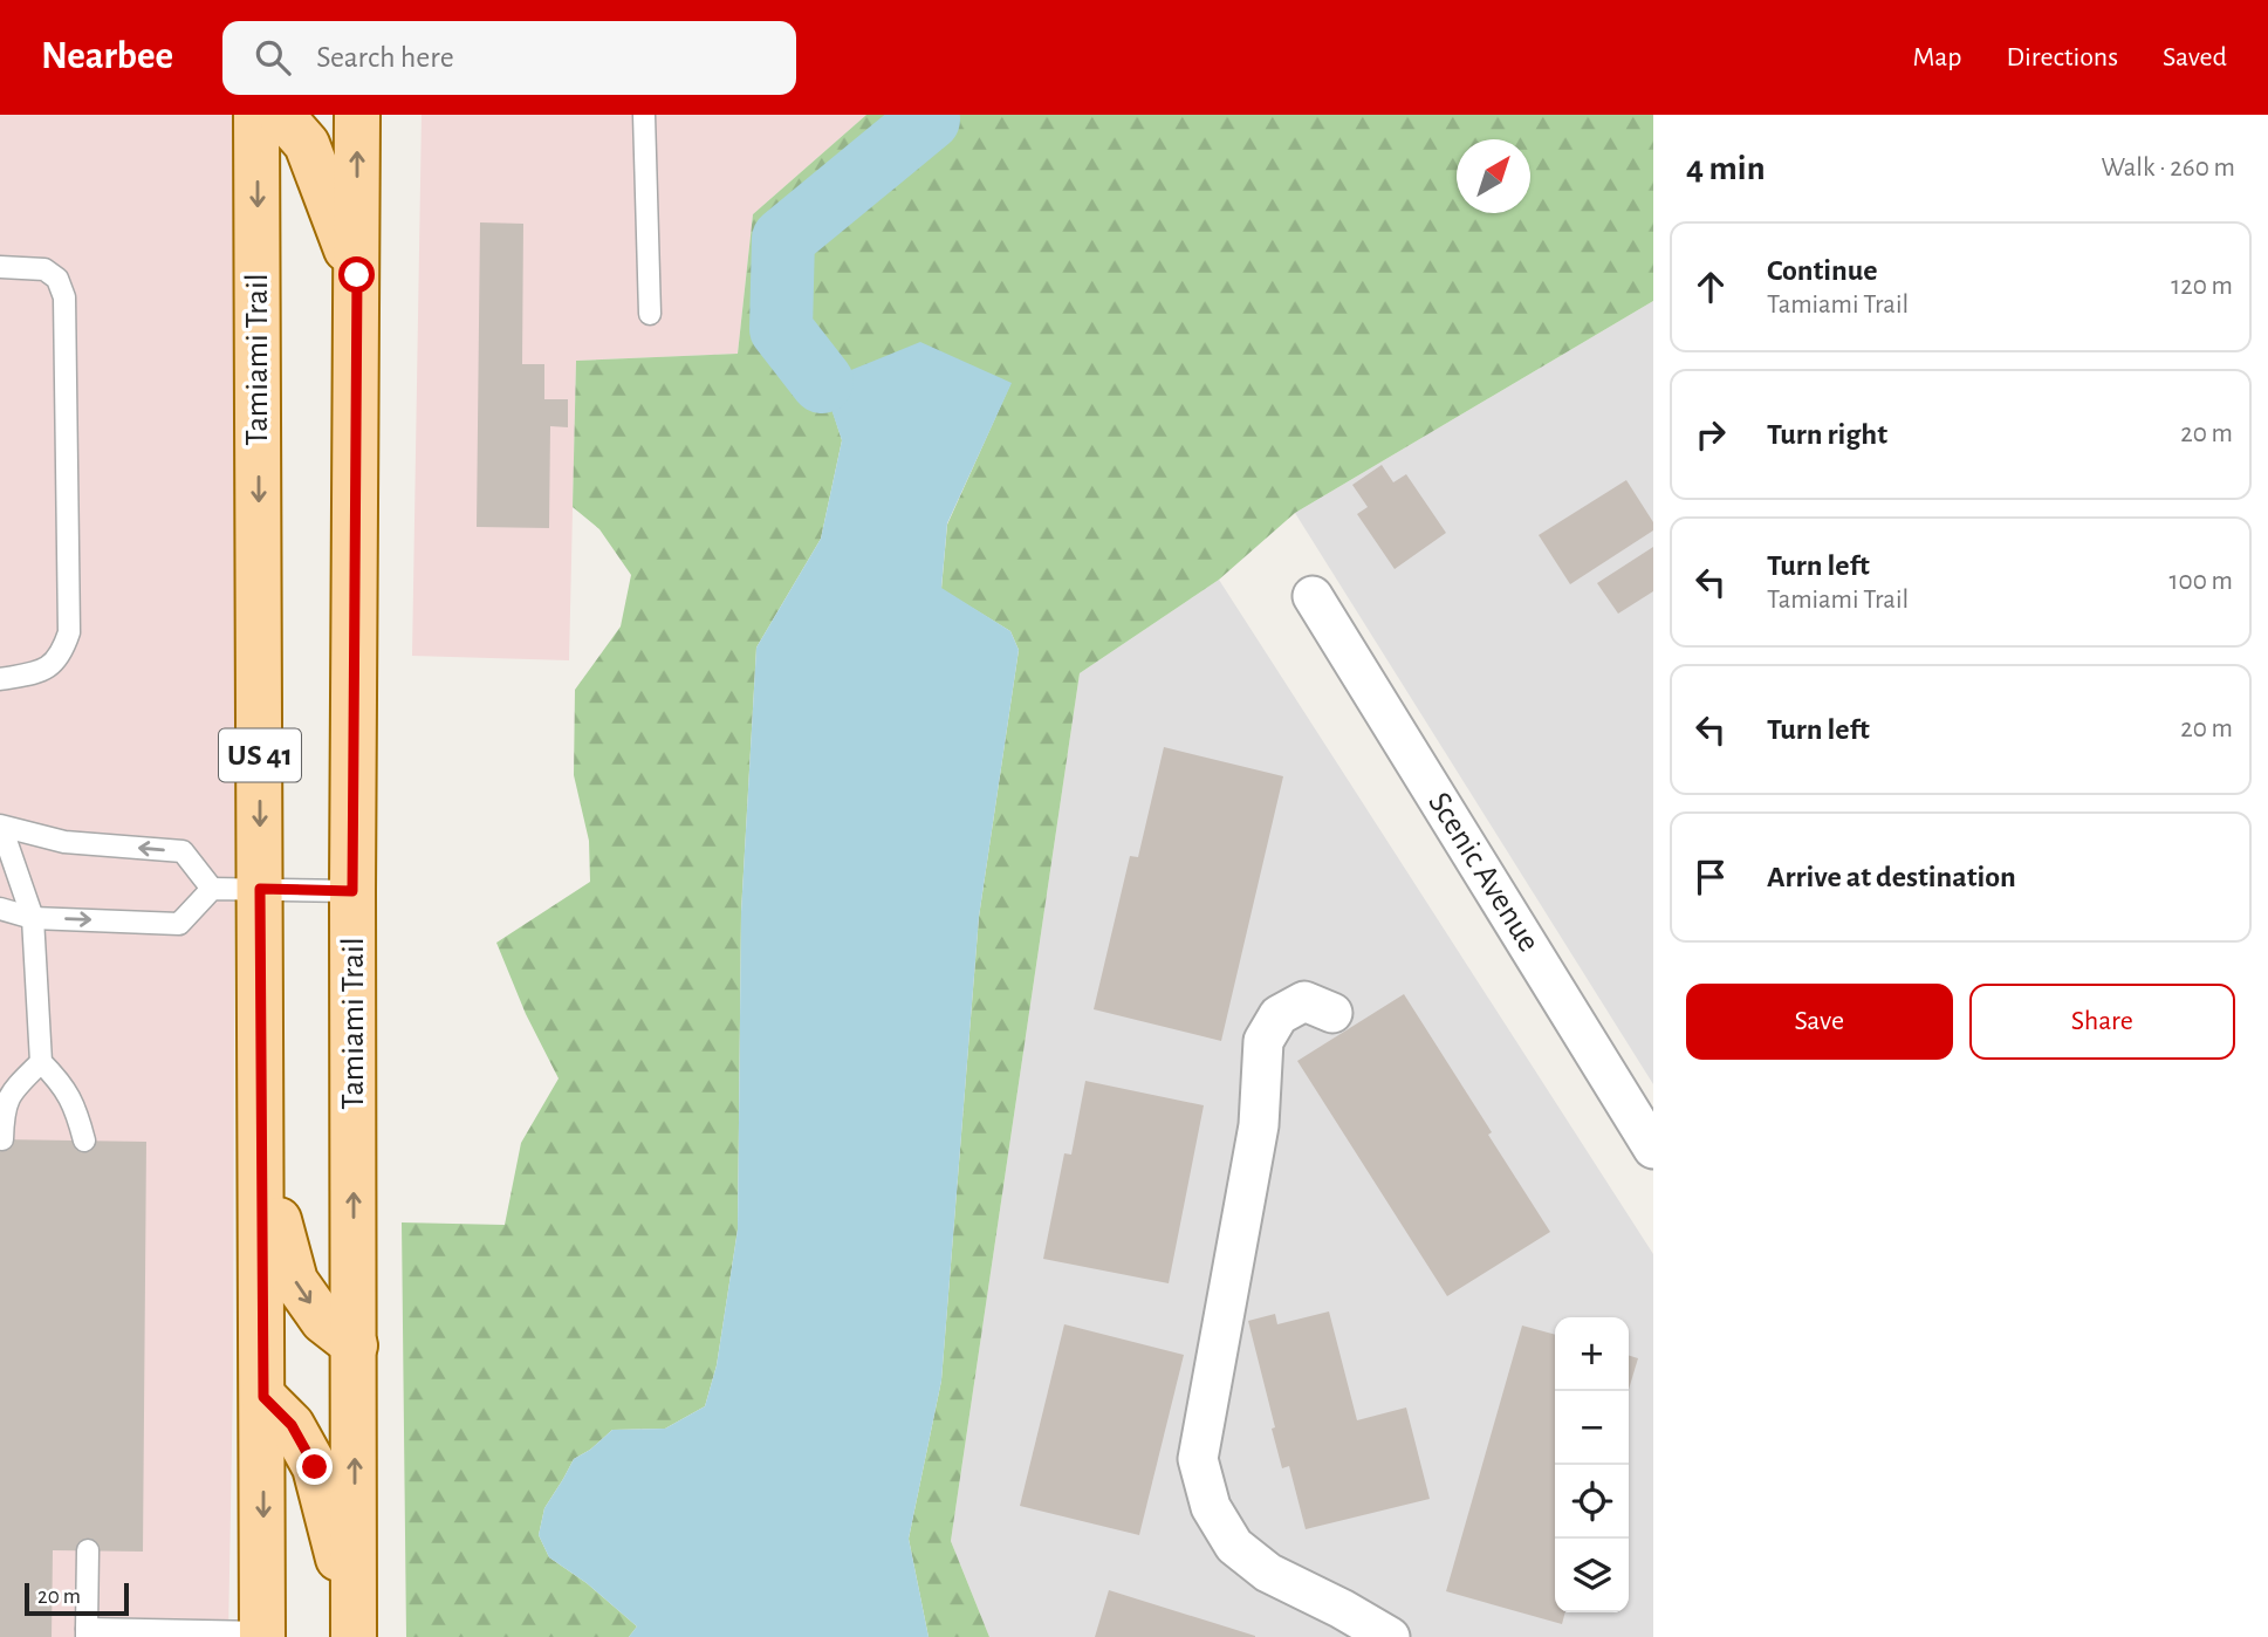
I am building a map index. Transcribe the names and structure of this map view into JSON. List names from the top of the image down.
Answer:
{
  "streets": {
    "main road": ["Tamiami Trail", "US 41"],
    "street": ["Scenic Avenue"]
  },
  "scale_bar": "20 m",
  "north": "top right",
  "page": {
    "header": "Nearbee",
    "search": "Search here",
    "nav": ["Map", "Directions", "Saved"],
    "heading": ["4 min", "Walk · 260 m"],
    "list": [
      ["Continue", "Tamiami Trail", "120 m"],
      ["Turn right", "20 m"],
      ["Turn left", "Tamiami Trail", "100 m"],
      ["Turn left", "20 m"],
      "Arrive at destination"
    ],
    "buttons": ["Save", "Share"],
    "map_buttons": ["+", "−"],
    "scale": "20 m"
  }
}
